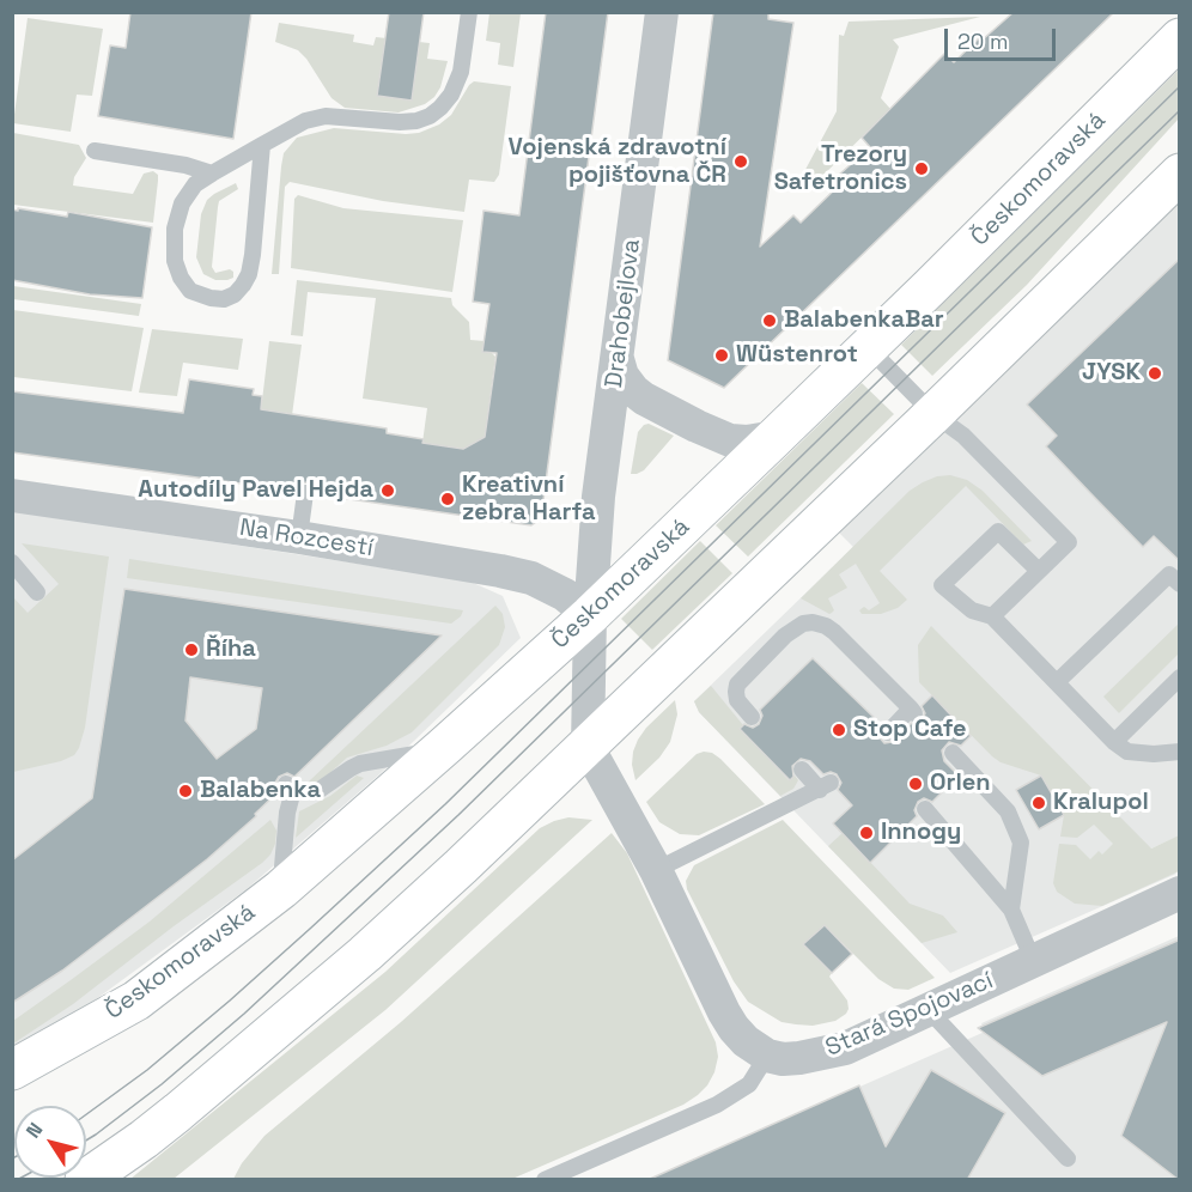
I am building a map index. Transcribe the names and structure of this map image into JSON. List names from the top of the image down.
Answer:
{
  "streets": {
    "main road": ["Českomoravská"],
    "street": ["Drahobejlova", "Na Rozcestí", "Stará Spojovací"]
  },
  "crossings": [
    ["Českomoravská", "Drahobejlova"],
    ["Českomoravská", "Na Rozcestí"],
    ["Drahobejlova", "Na Rozcestí"]
  ],
  "places": [
    "Vojenská zdravotní pojišťovna ČR",
    "Trezory Safetronics",
    "BalabenkaBar",
    "Wüstenrot",
    "JYSK",
    "Autodíly Pavel Hejda",
    "Kreativní zebra Harfa",
    "Říha",
    "Stop Cafe",
    "Orlen",
    "Balabenka",
    "Kralupol",
    "Innogy"
  ],
  "scale_bar": "20 m",
  "north": "top left"
}
